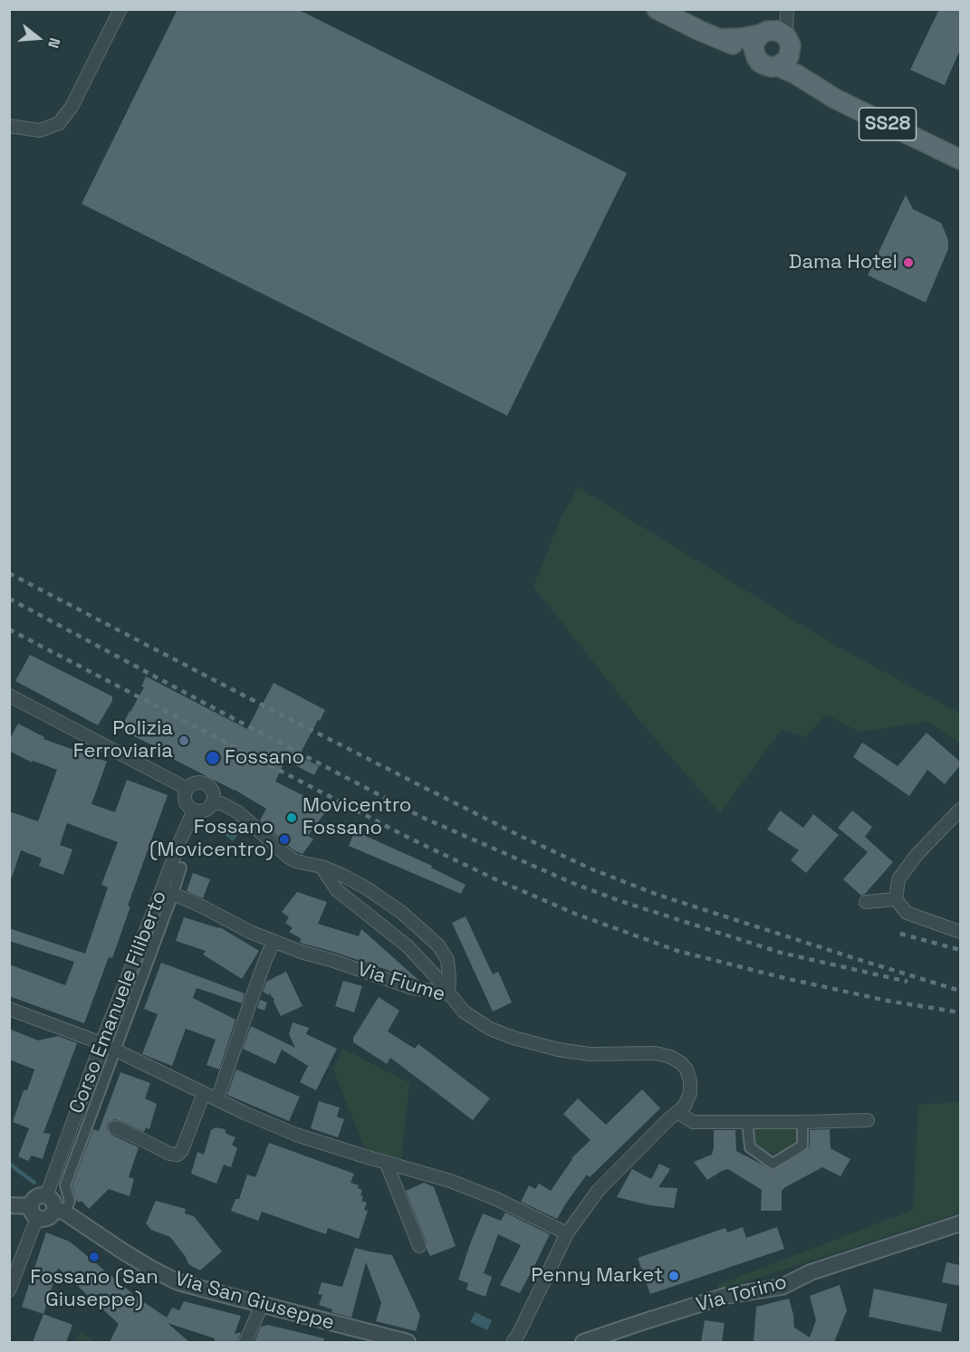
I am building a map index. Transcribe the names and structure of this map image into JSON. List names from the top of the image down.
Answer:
{
  "streets": {
    "main road": ["SS28"],
    "street": [
      "Via Fiume",
      "Corso Emanuele Filiberto",
      "Via Torino",
      "Via San Giuseppe"
    ]
  },
  "crossings": [
    ["Via Fiume", "Corso Emanuele Filiberto"],
    ["Corso Emanuele Filiberto", "Via San Giuseppe"]
  ],
  "places": [
    "Dama Hotel",
    "Polizia Ferroviaria",
    "Fossano",
    "Movicentro Fossano",
    "Fossano (Movicentro)",
    "Fossano (San Giuseppe)",
    "Penny Market"
  ],
  "north": "right"
}
